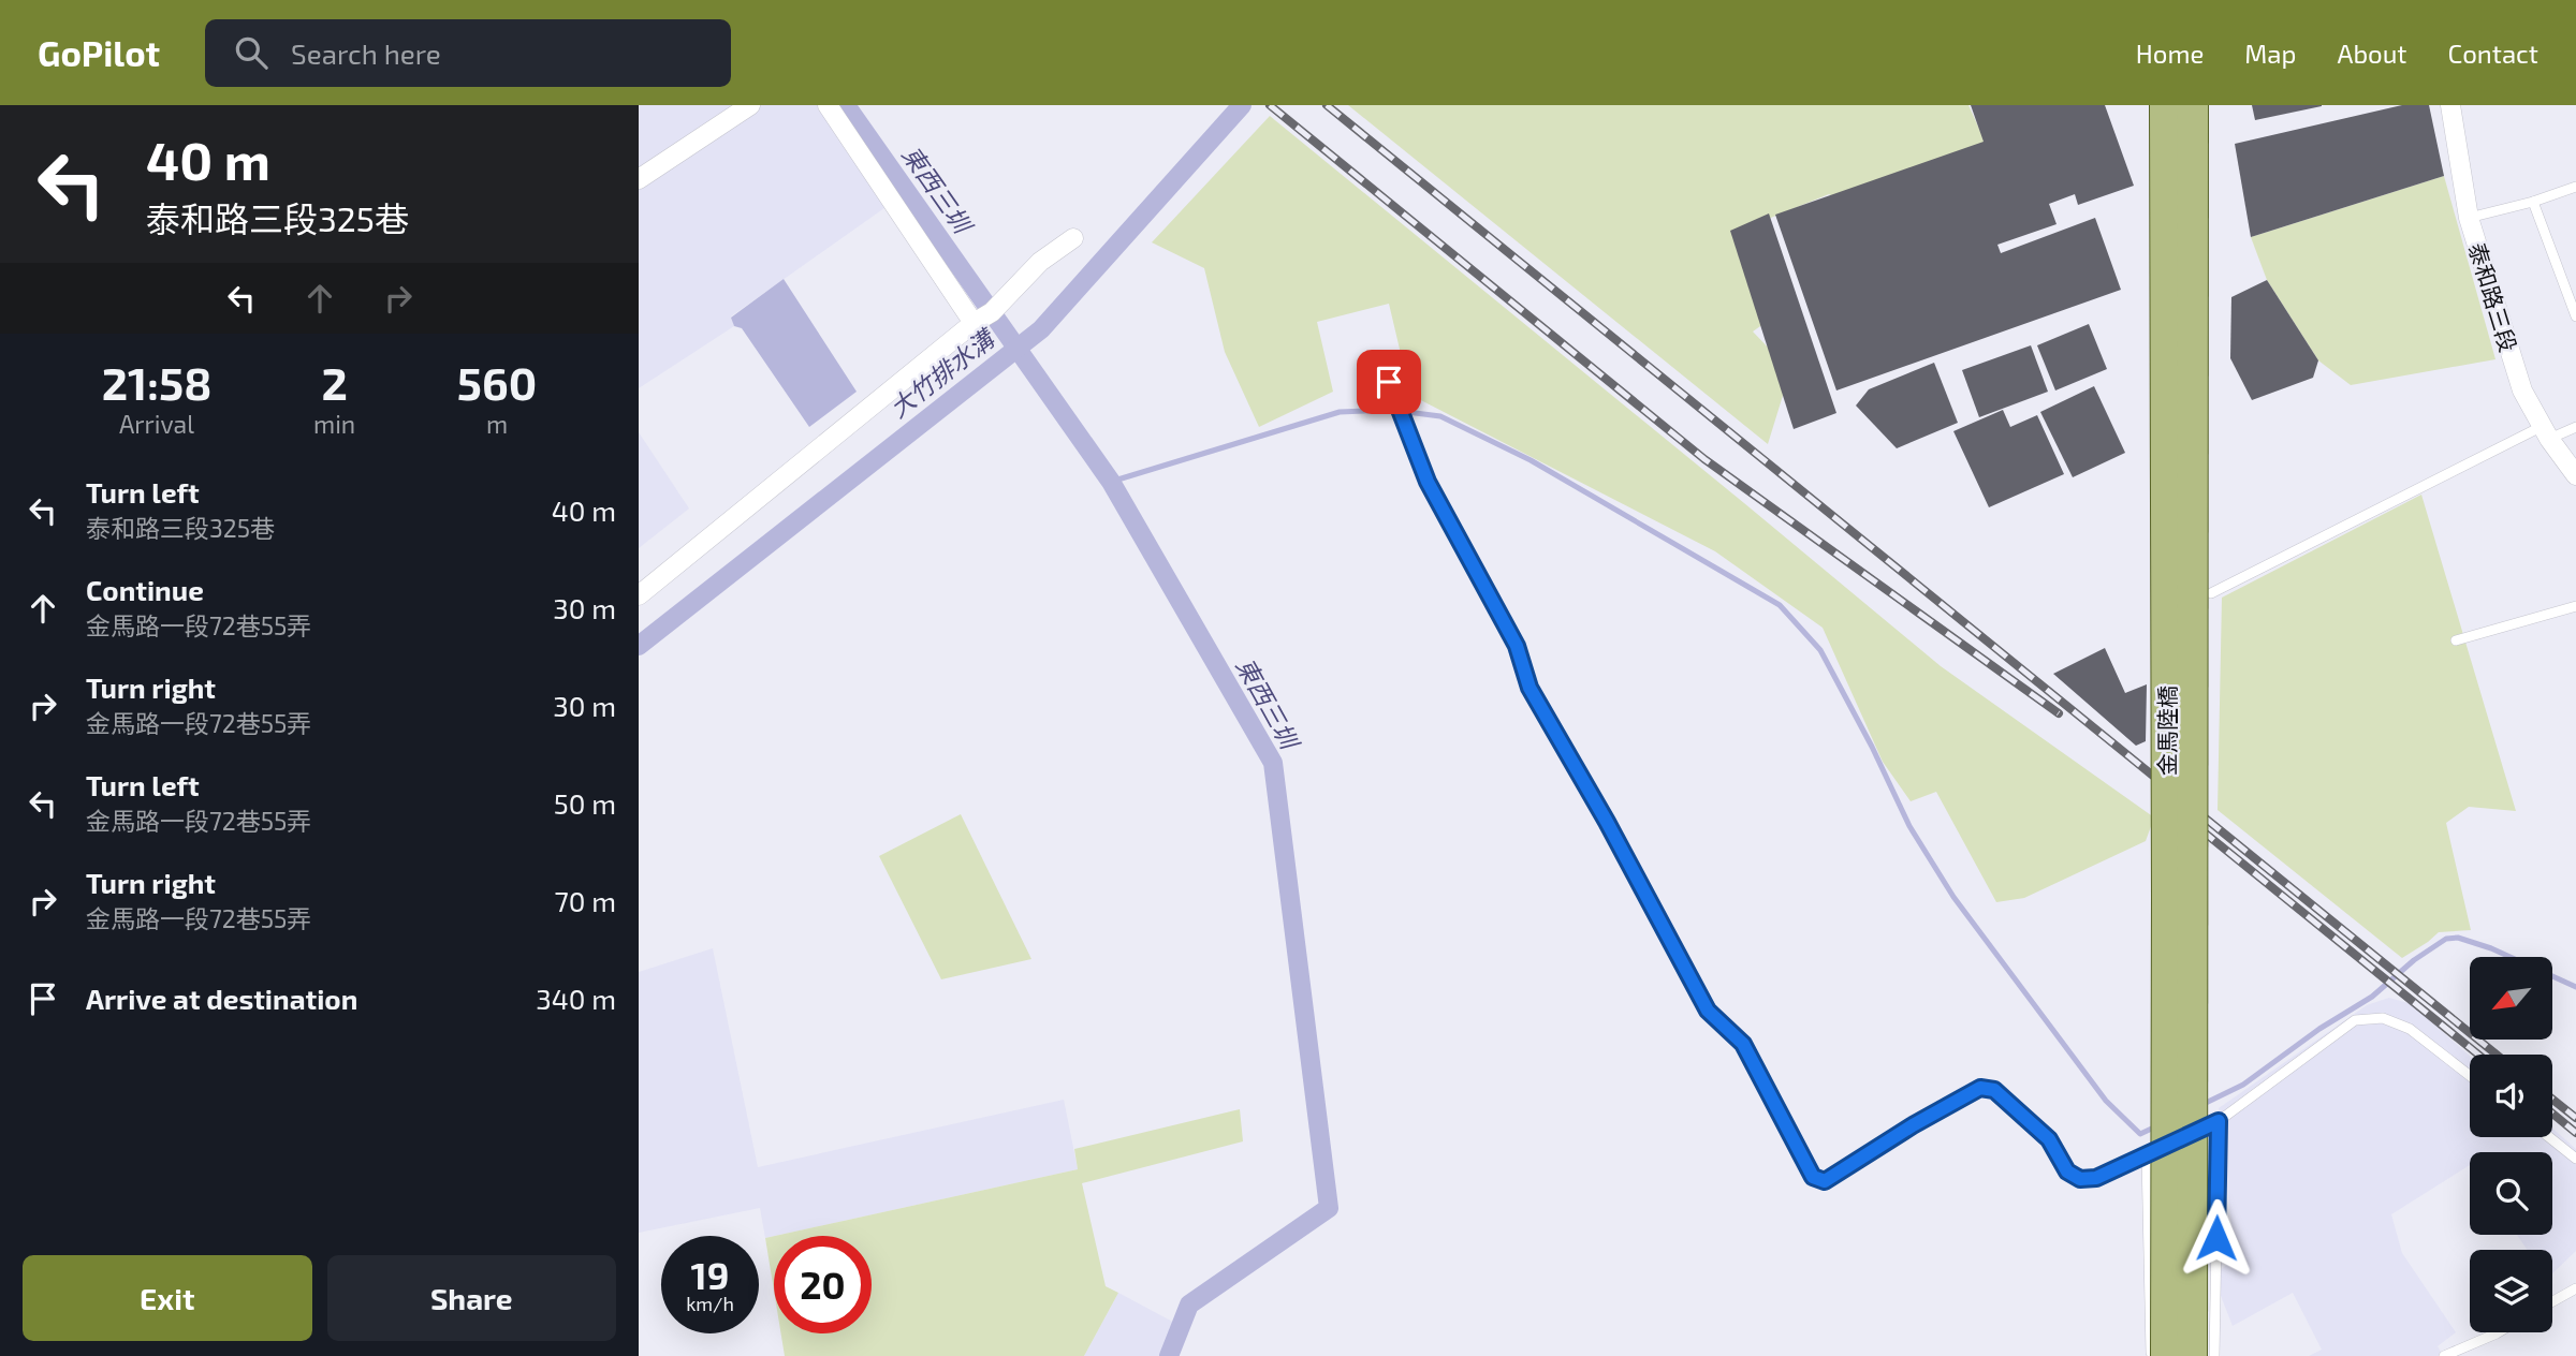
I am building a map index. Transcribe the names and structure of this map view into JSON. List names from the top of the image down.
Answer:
{
  "streets": {
    "main road": ["金馬陸橋"],
    "street": ["泰和路三段"]
  },
  "water": ["東西三圳", "大竹排水溝"],
  "north": "bottom left",
  "page": {
    "header": "GoPilot",
    "search": "Search here",
    "nav": [
      "Home",
      "Map",
      "About",
      "Contact"
    ],
    "turn": ["40 m", "泰和路三段325巷"],
    "eta": [
      "21:58",
      "Arrival",
      "2",
      "min",
      "560",
      "m"
    ],
    "list": [
      {
        "name": "Turn left",
        "note": "泰和路三段325巷",
        "value": "40 m"
      },
      {
        "name": "Continue",
        "note": "金馬路一段72巷55弄",
        "value": "30 m"
      },
      {
        "name": "Turn right",
        "note": "金馬路一段72巷55弄",
        "value": "30 m"
      },
      {
        "name": "Turn left",
        "note": "金馬路一段72巷55弄",
        "value": "50 m"
      },
      {
        "name": "Turn right",
        "note": "金馬路一段72巷55弄",
        "value": "70 m"
      },
      {
        "name": "Arrive at destination",
        "value": "340 m"
      }
    ],
    "speed": "19 km/h",
    "limit": "20",
    "buttons": ["Exit", "Share"]
  }
}
